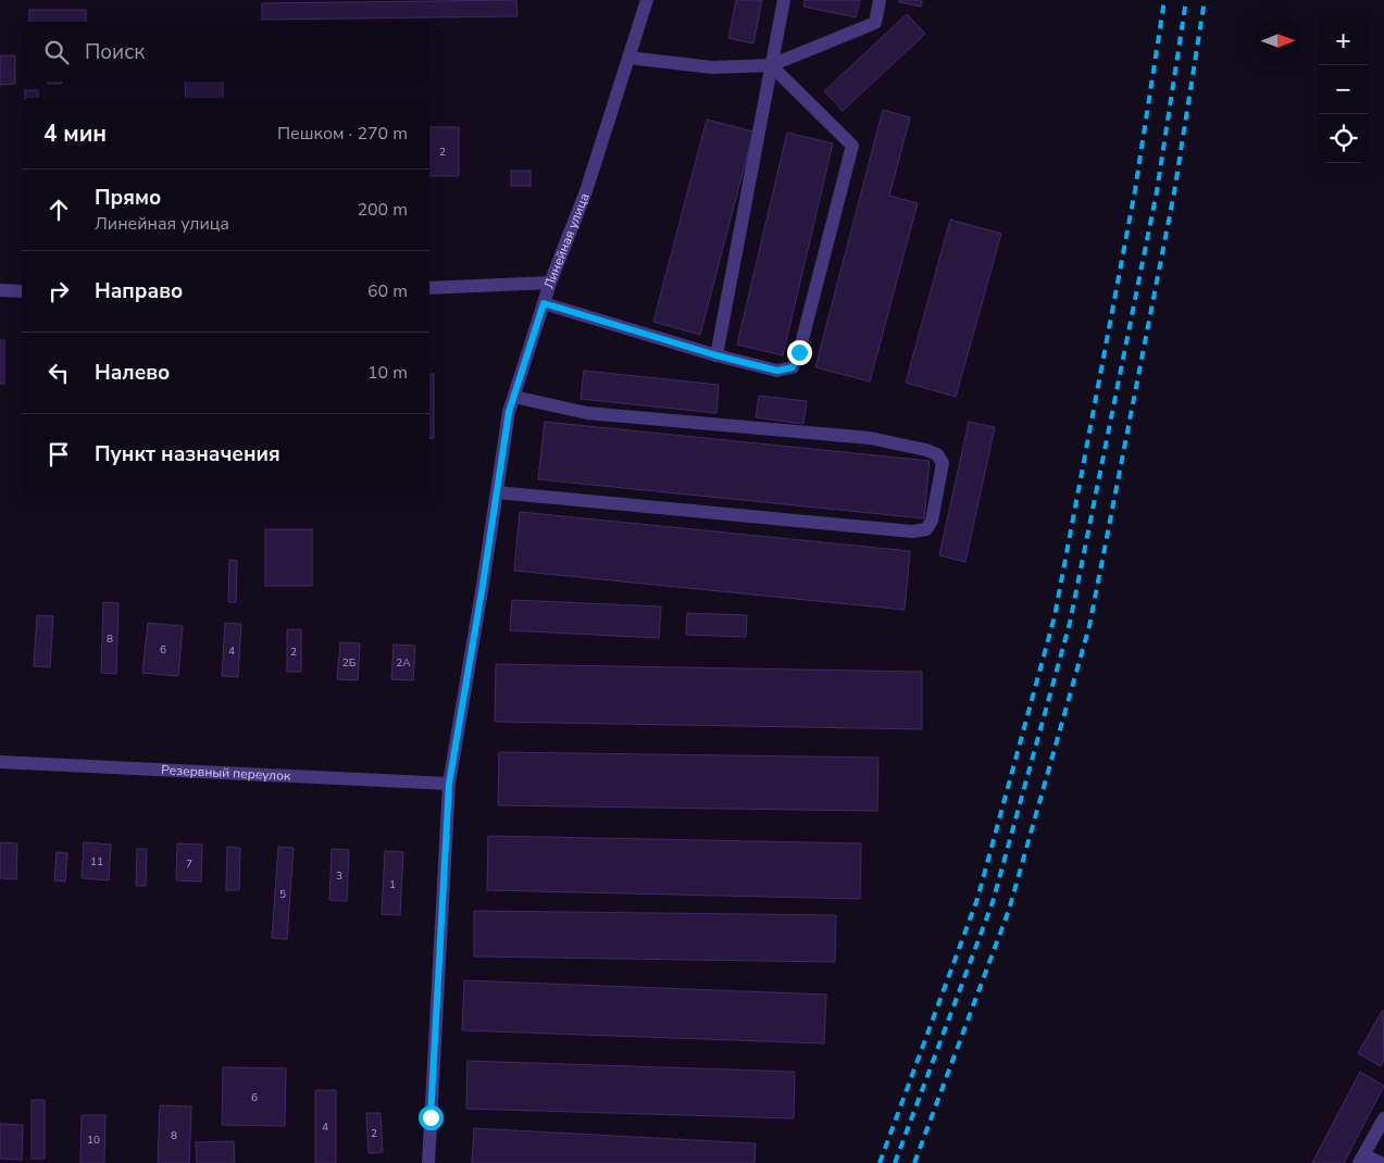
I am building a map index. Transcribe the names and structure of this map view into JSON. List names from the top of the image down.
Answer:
{
  "streets": {
    "street": ["Линейная улица", "Резервный переулок"]
  },
  "crossings": [
    ["Линейная улица", "Резервный переулок"]
  ],
  "house_numbers": [
    "2",
    "8",
    "6",
    "4",
    "2",
    "2Б",
    "2А",
    "11",
    "7",
    "3",
    "1",
    "5",
    "6",
    "4",
    "2",
    "8",
    "10"
  ],
  "north": "right",
  "page": {
    "map_buttons": ["+", "−"],
    "search": "Поиск",
    "heading": ["4 мин", "Пешком · 270 m"],
    "list": [
      ["Прямо", "Линейная улица", "200 m"],
      ["Направо", "60 m"],
      ["Налево", "10 m"],
      "Пункт назначения"
    ]
  }
}
